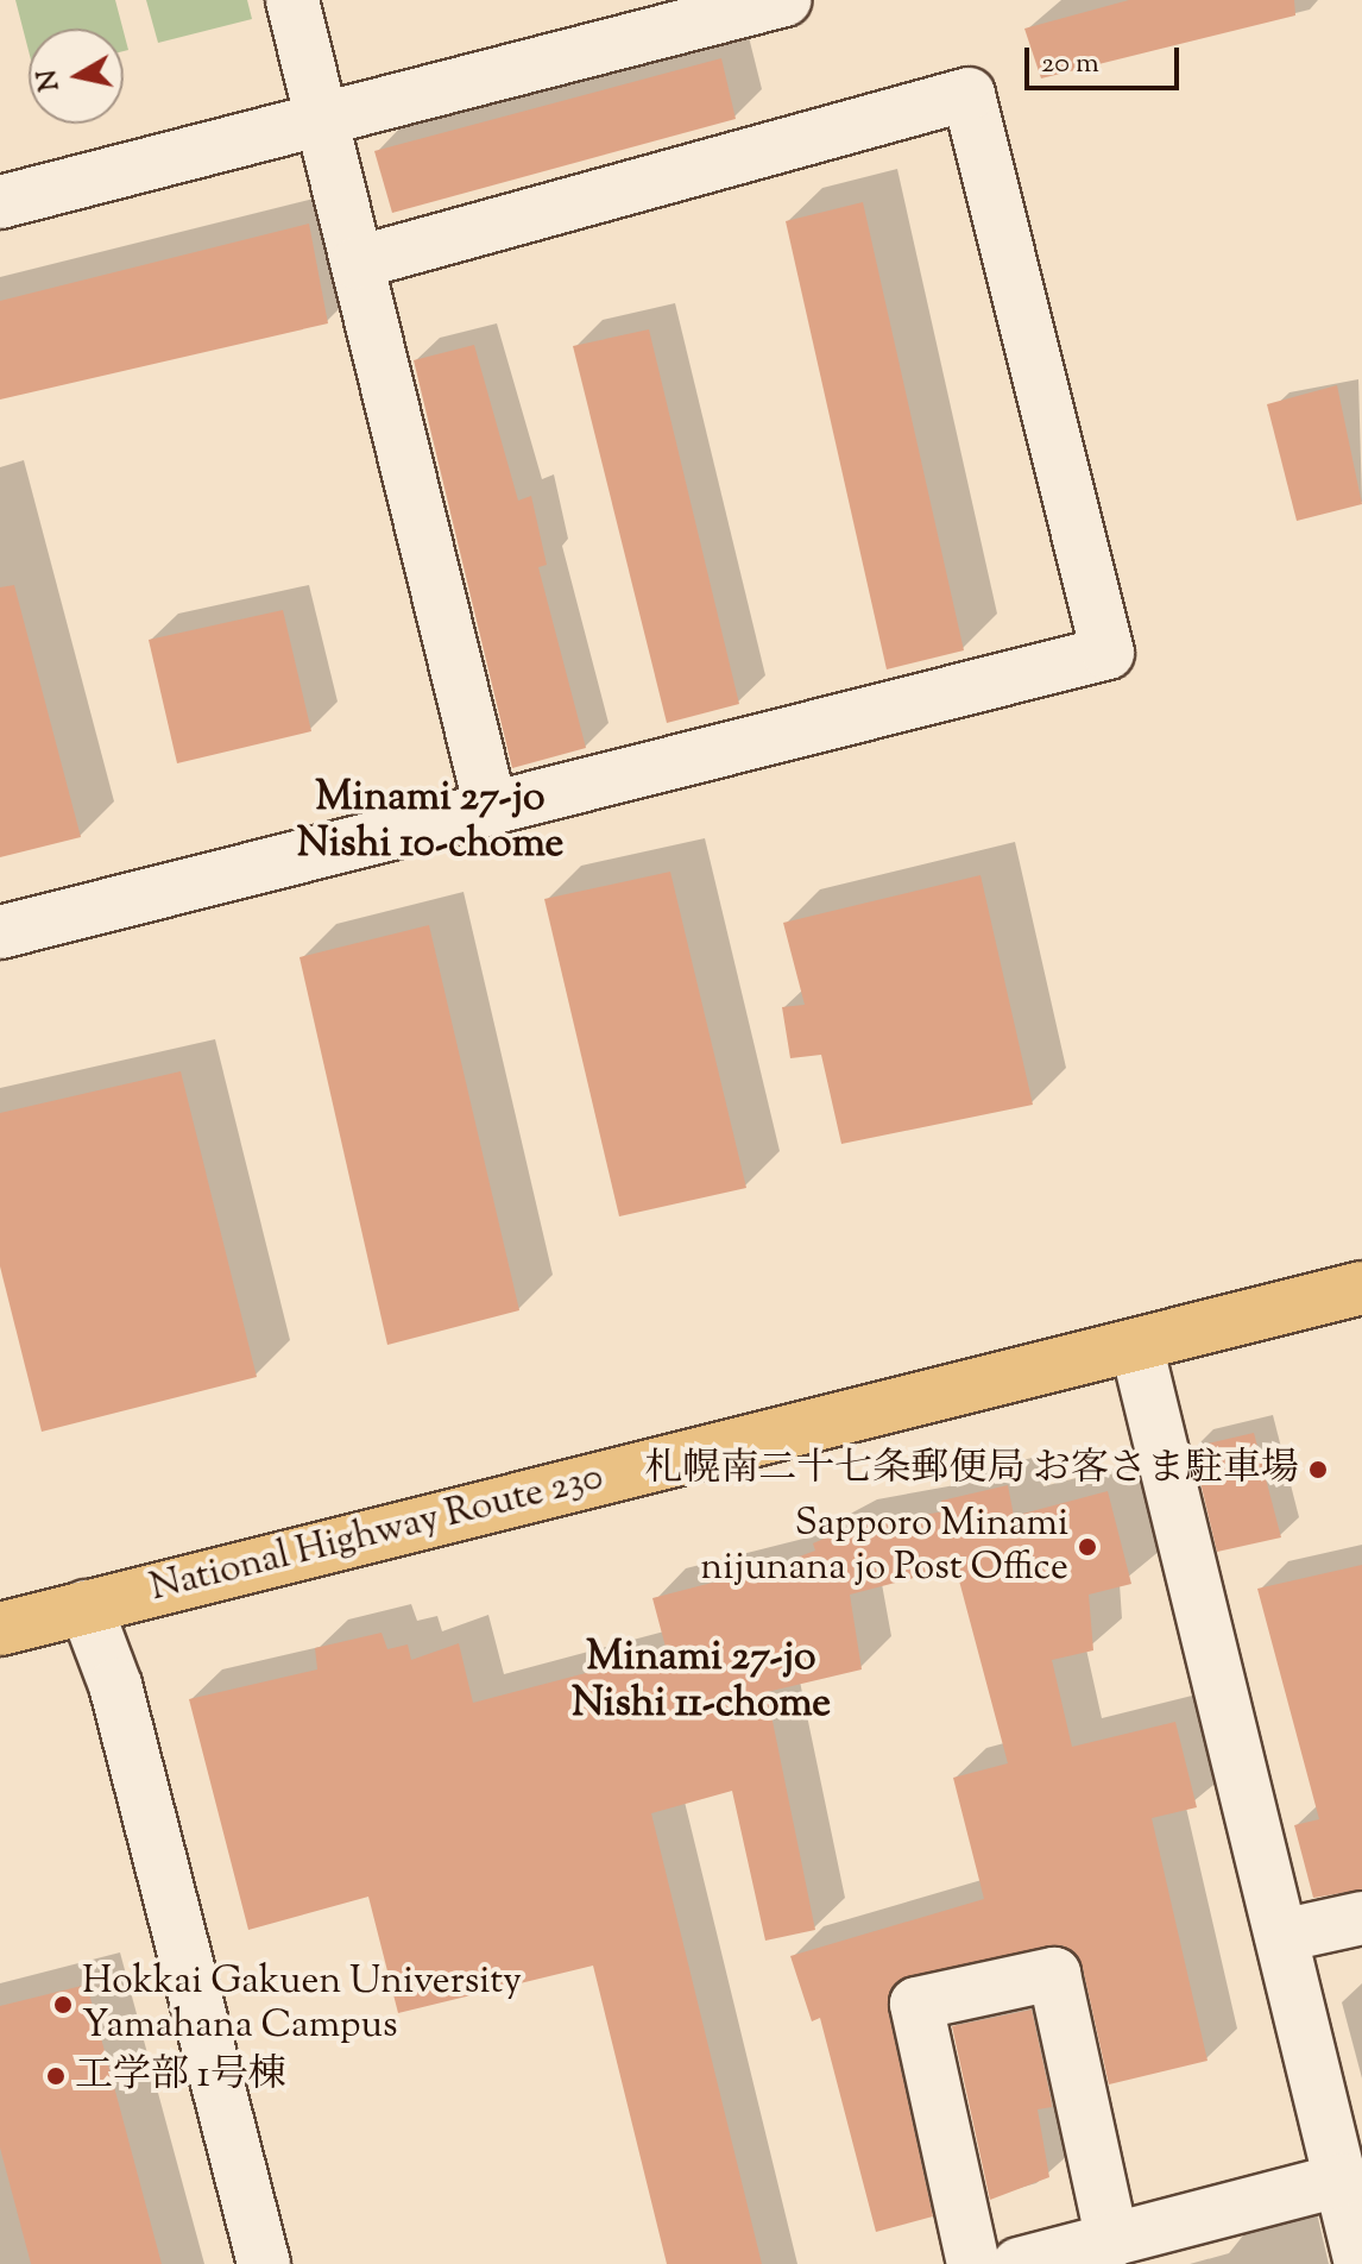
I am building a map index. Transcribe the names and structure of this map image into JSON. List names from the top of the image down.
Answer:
{
  "streets": {
    "highway": ["National Highway Route 230"]
  },
  "districts": ["Minami 27-jo Nishi 10-chome", "Minami 27-jo Nishi 11-chome"],
  "places": [
    "札幌南二十七条郵便局 お客さま駐車場",
    "Sapporo Minami nijunana jo Post Office",
    "Hokkai Gakuen University Yamahana Campus",
    "工学部 1号棟"
  ],
  "scale_bar": "20 m",
  "north": "left"
}
